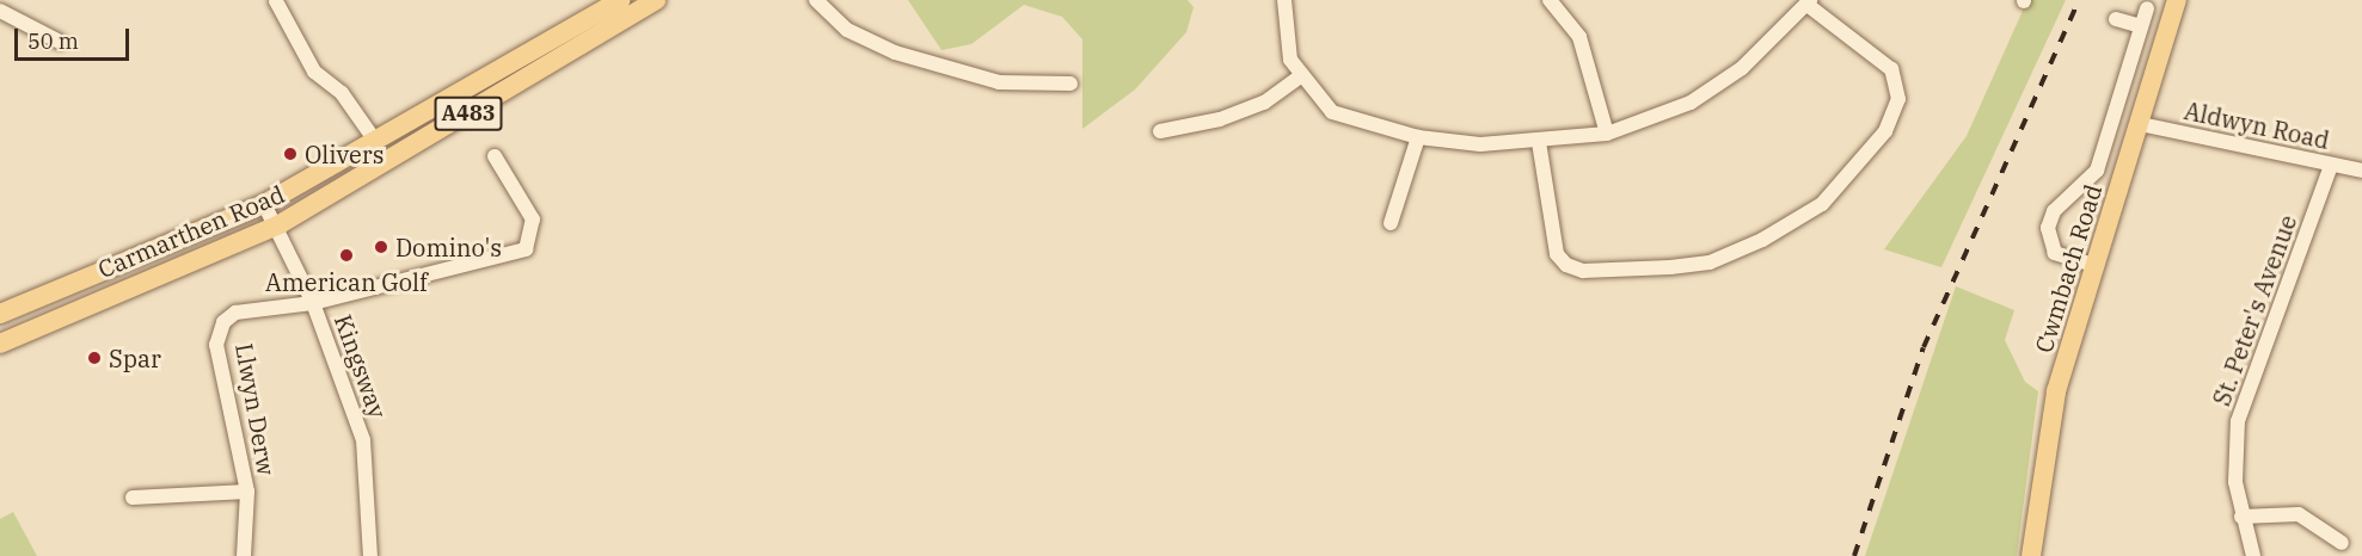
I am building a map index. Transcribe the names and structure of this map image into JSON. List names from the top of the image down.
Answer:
{
  "streets": {
    "main road": ["A483", "Carmarthen Road", "Cwmbach Road"],
    "street": [
      "Aldwyn Road",
      "St. Peter's Avenue",
      "Kingsway",
      "Llwyn Derw"
    ]
  },
  "crossings": [
    ["Aldwyn Road", "Cwmbach Road"],
    ["Aldwyn Road", "St. Peter's Avenue"],
    ["Carmarthen Road", "Kingsway"],
    ["Kingsway", "Llwyn Derw"]
  ],
  "places": [
    "Olivers",
    "Domino's",
    "American Golf",
    "Spar"
  ],
  "scale_bar": "50 m"
}
